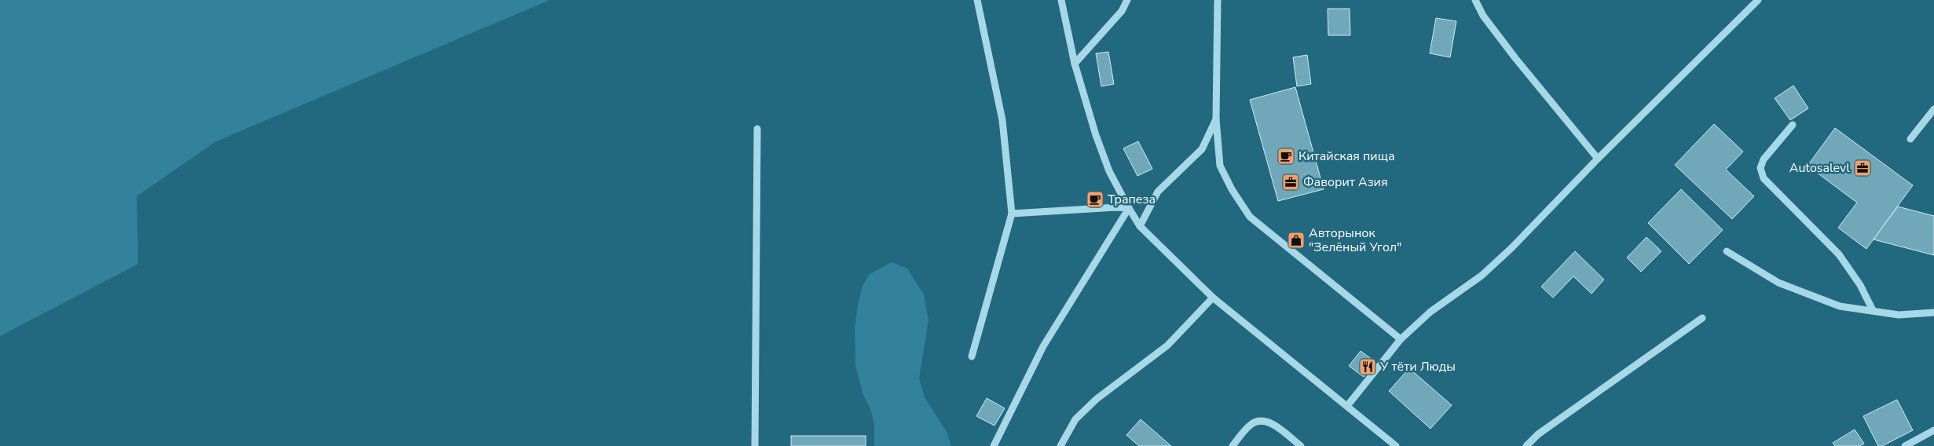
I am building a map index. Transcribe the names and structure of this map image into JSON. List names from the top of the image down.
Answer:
{
  "places": {
    "cafe": ["Китайская пища", "Трапеза"],
    "office": ["Autosalevl", "Фаворит Азия"],
    "shop": ["Авторынок \"Зелёный Угол\""],
    "restaurant": ["У тёти Люды"]
  }
}
